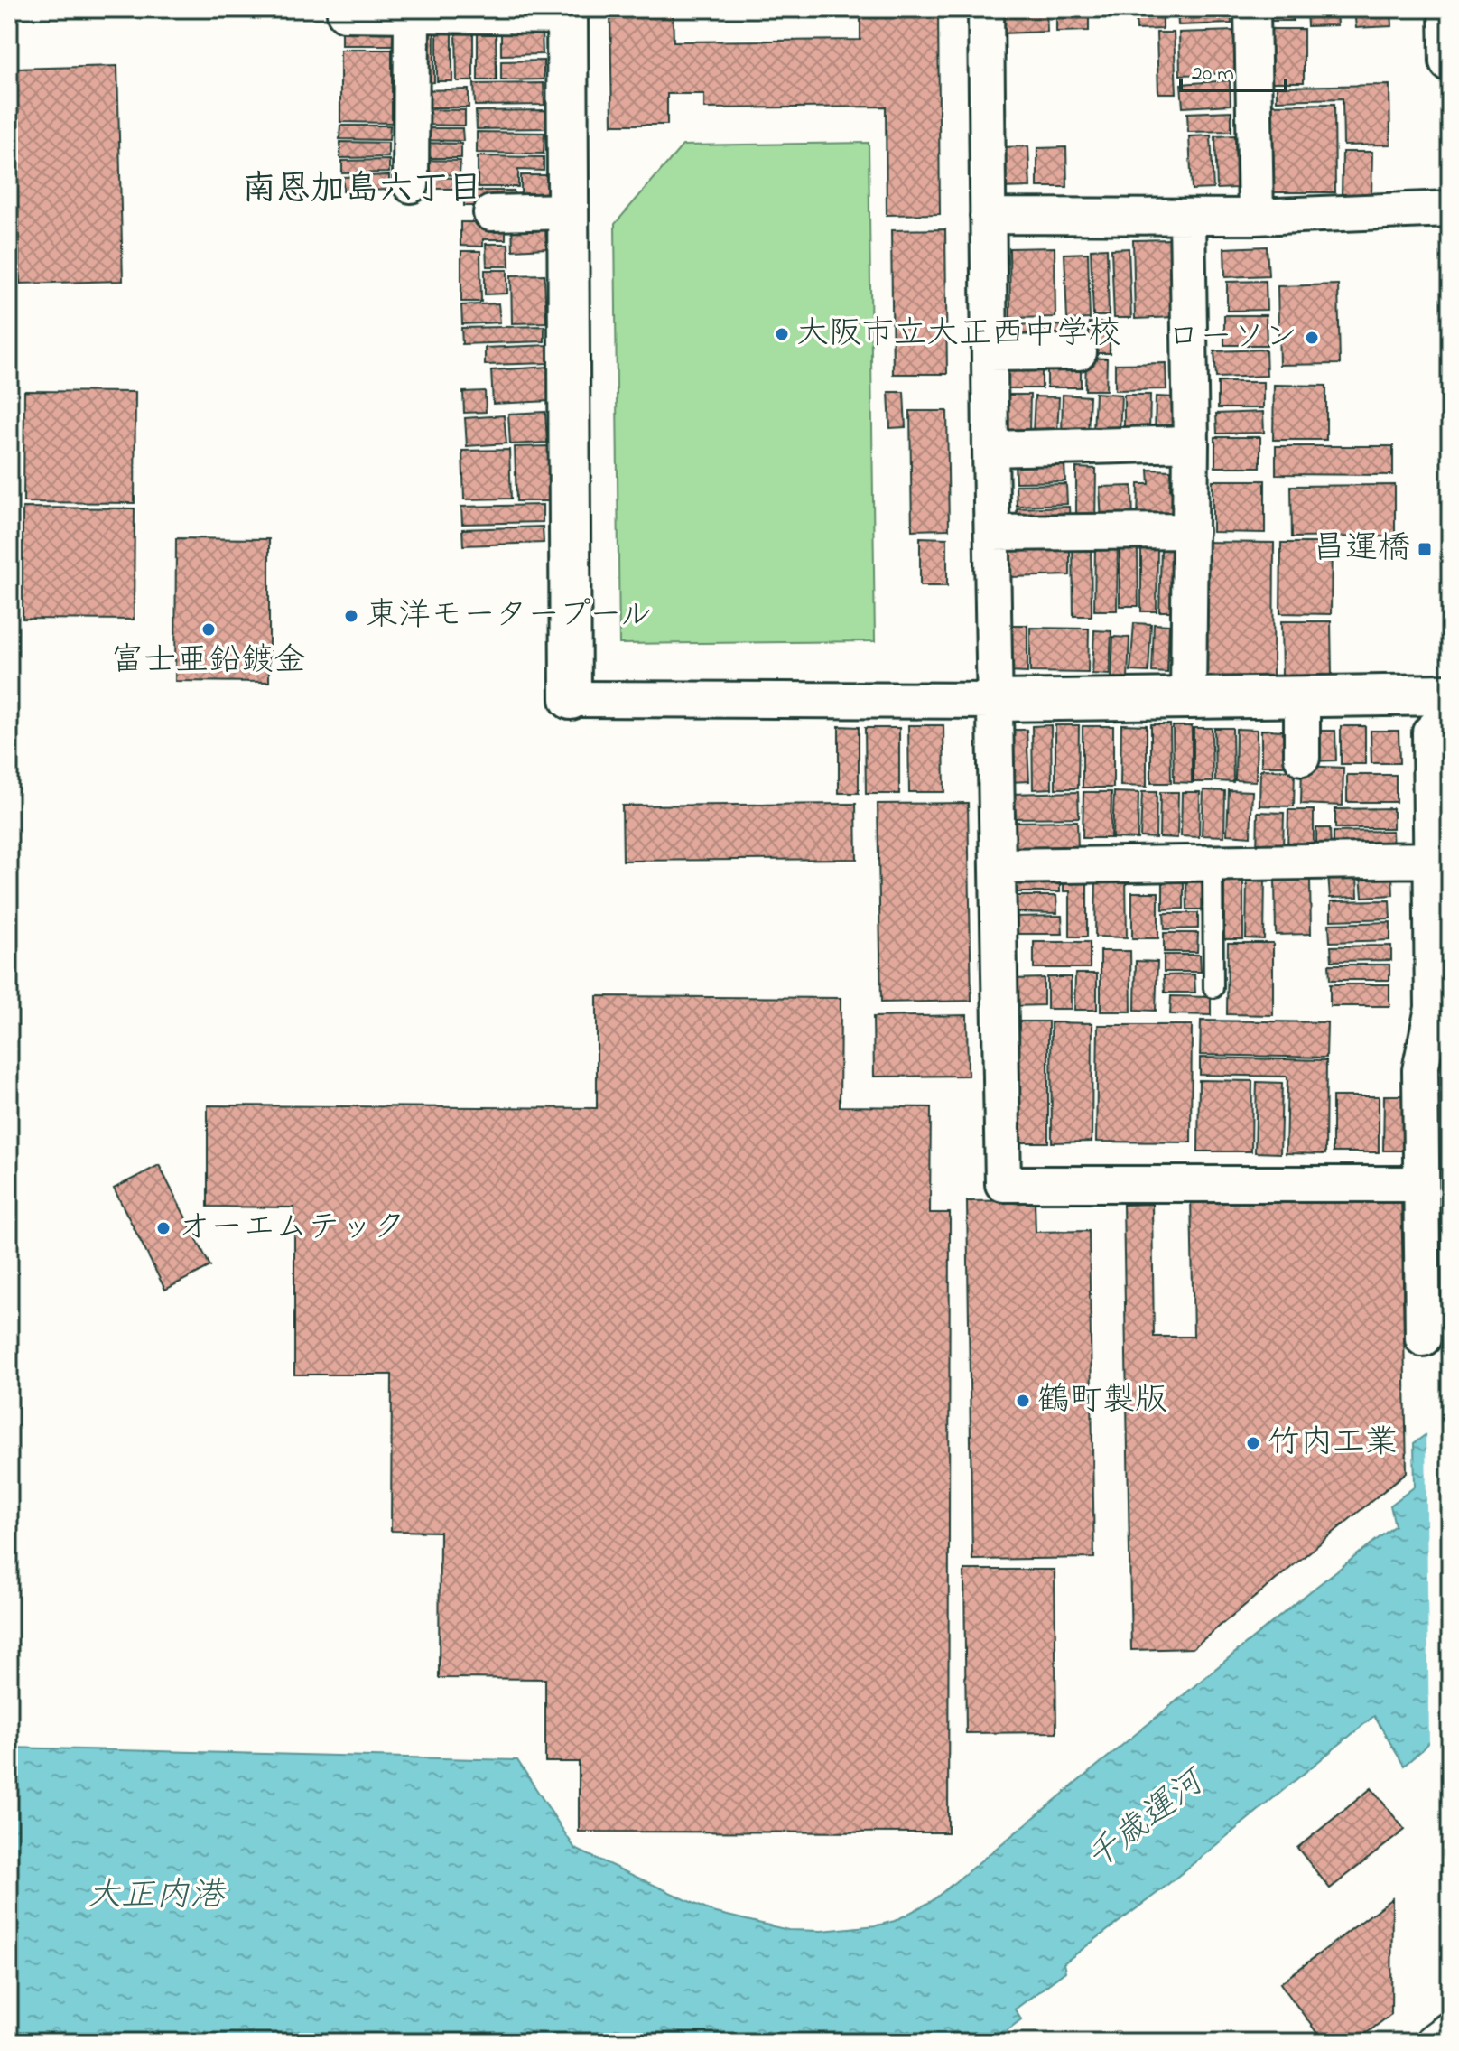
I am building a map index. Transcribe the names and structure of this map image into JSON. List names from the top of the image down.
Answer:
{
  "districts": ["南恩加島六丁目"],
  "water": ["千歳運河", "大正内港"],
  "places": {
    "other": [
      "大阪市立大正西中学校",
      "ローソン",
      "東洋モータープール",
      "富士亜鉛鍍金",
      "オーエムテック",
      "鶴町製版",
      "竹内工業"
    ],
    "transit": ["昌運橋"]
  },
  "scale_bar": "20 m"
}
